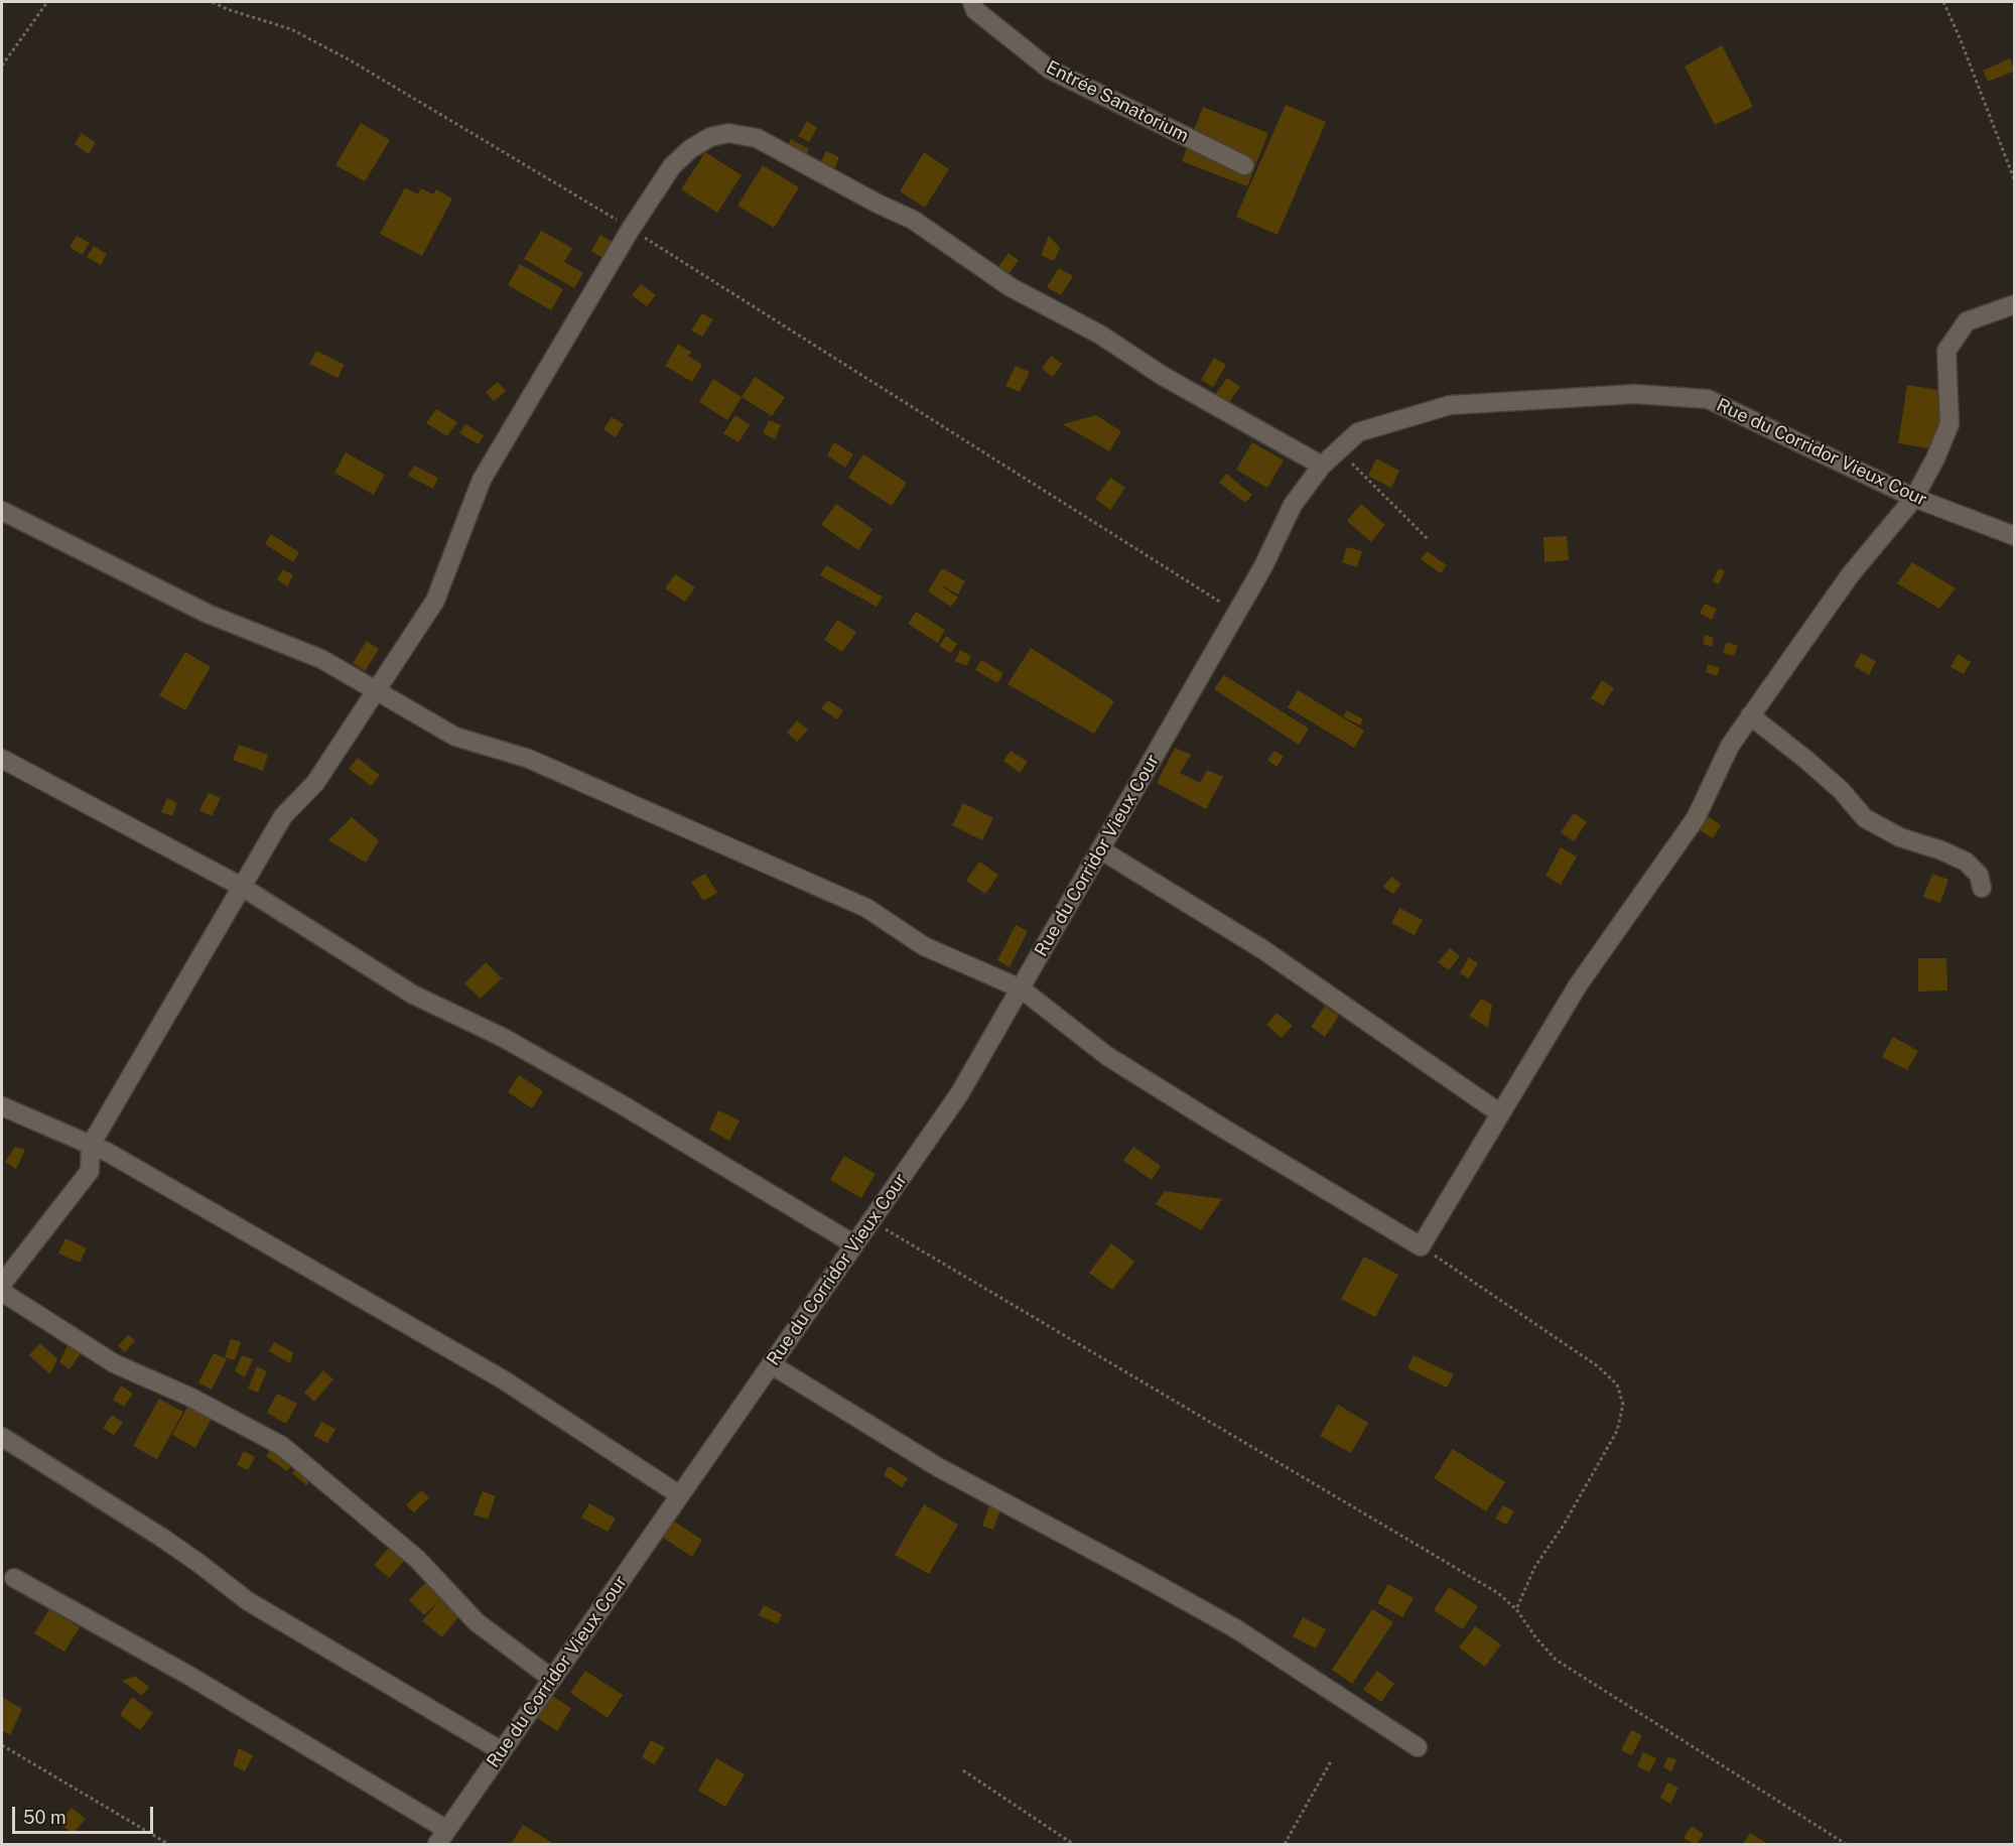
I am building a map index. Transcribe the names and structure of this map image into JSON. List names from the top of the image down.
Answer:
{
  "streets": {
    "street": ["Entrée Sanatorium", "Rue du Corridor Vieux Cour"]
  },
  "scale_bar": "50 m"
}
